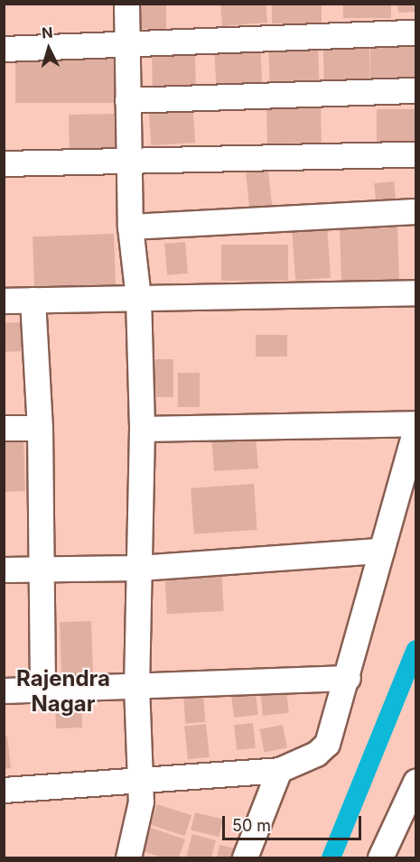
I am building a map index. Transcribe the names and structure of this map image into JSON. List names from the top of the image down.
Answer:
{
  "districts": ["Rajendra Nagar"],
  "scale_bar": "50 m",
  "north": "top"
}
